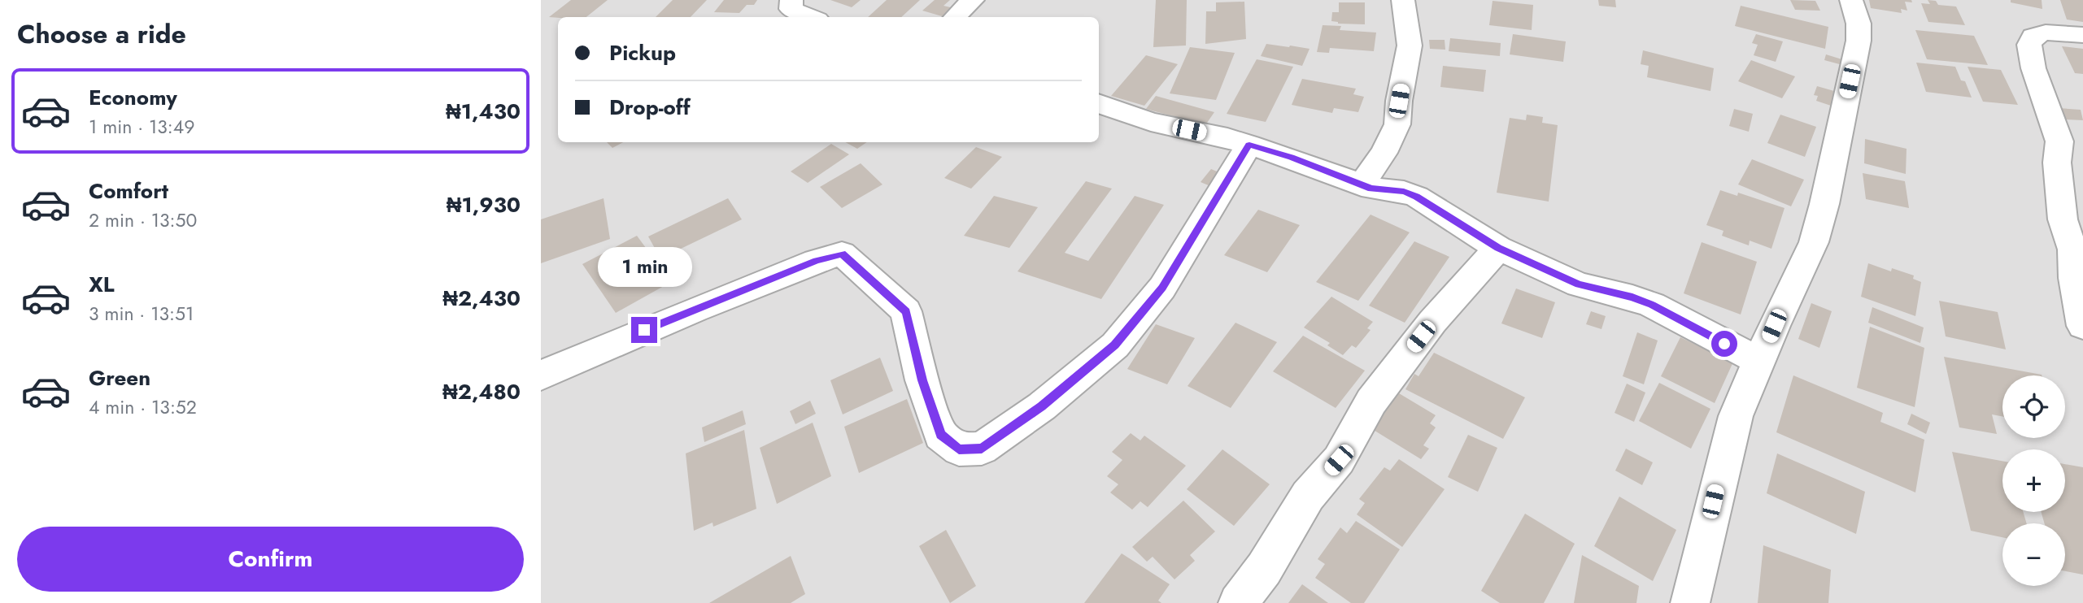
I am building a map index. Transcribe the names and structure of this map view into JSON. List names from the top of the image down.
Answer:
{
  "page": {
    "heading": "Choose a ride",
    "banner": ["Pickup", "Drop-off"],
    "list": [
      {
        "name": "Economy",
        "note": "1 min · 13:49",
        "value": "₦1,430"
      },
      {
        "name": "Comfort",
        "note": "2 min · 13:50",
        "value": "₦1,930"
      },
      {
        "name": "XL",
        "note": "3 min · 13:51",
        "value": "₦2,430"
      },
      {
        "name": "Green",
        "note": "4 min · 13:52",
        "value": "₦2,480"
      }
    ],
    "bubble": "1 min",
    "map_buttons": ["+", "−"],
    "buttons": "Confirm"
  }
}
